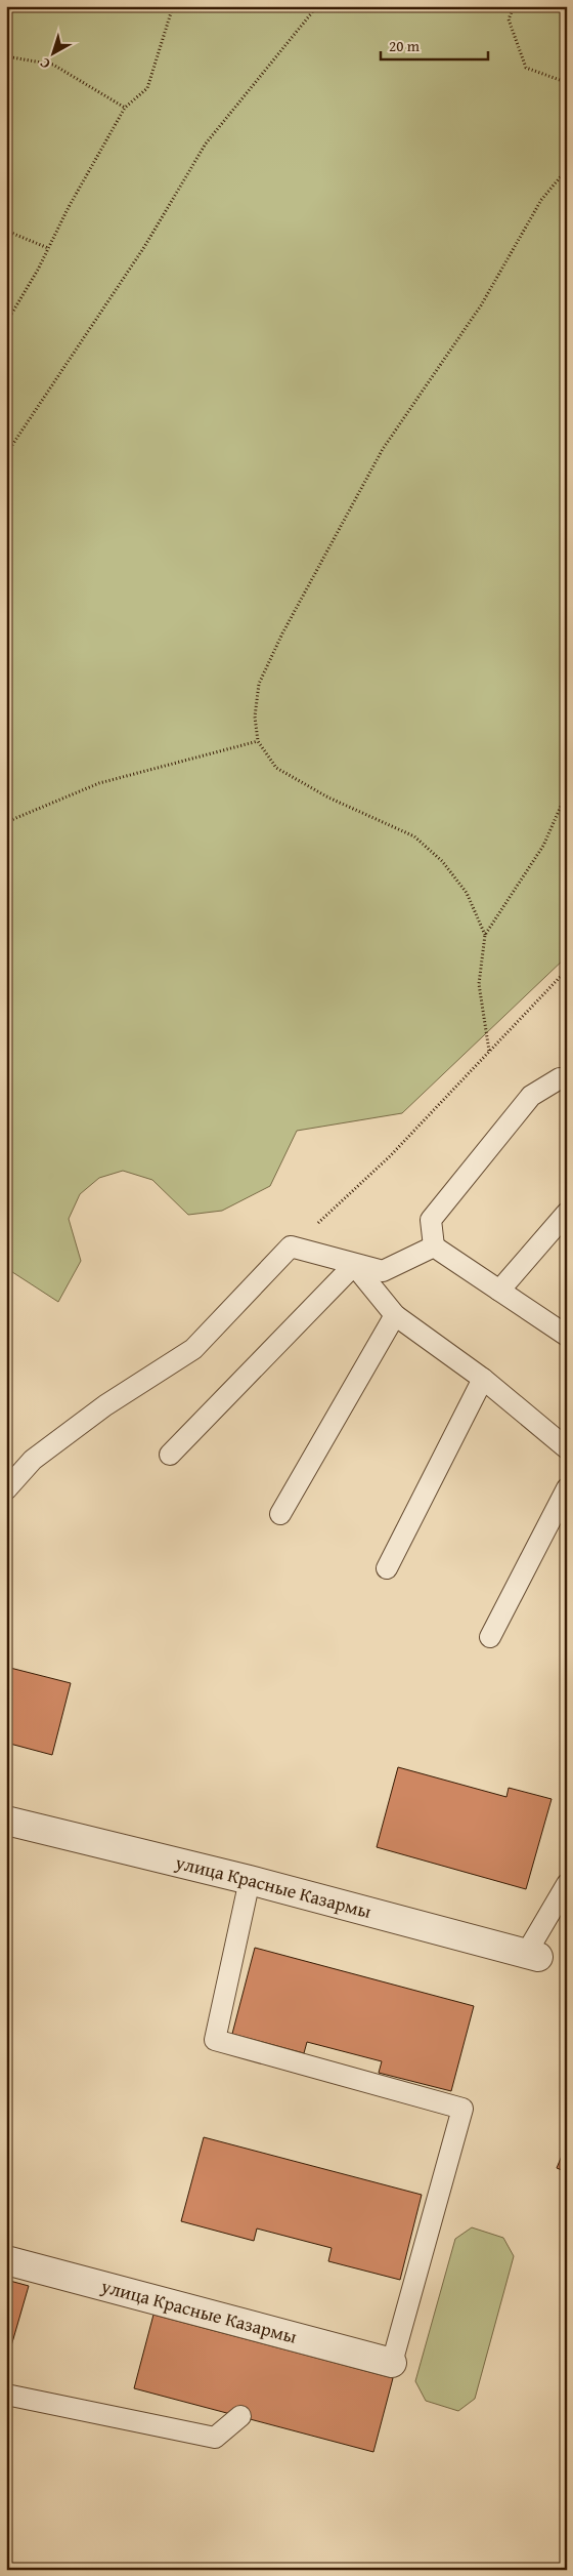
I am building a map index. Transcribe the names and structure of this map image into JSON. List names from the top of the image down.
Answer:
{
  "streets": {
    "street": ["улица Красные Казармы"]
  },
  "scale_bar": "20 m",
  "north": "bottom left"
}
